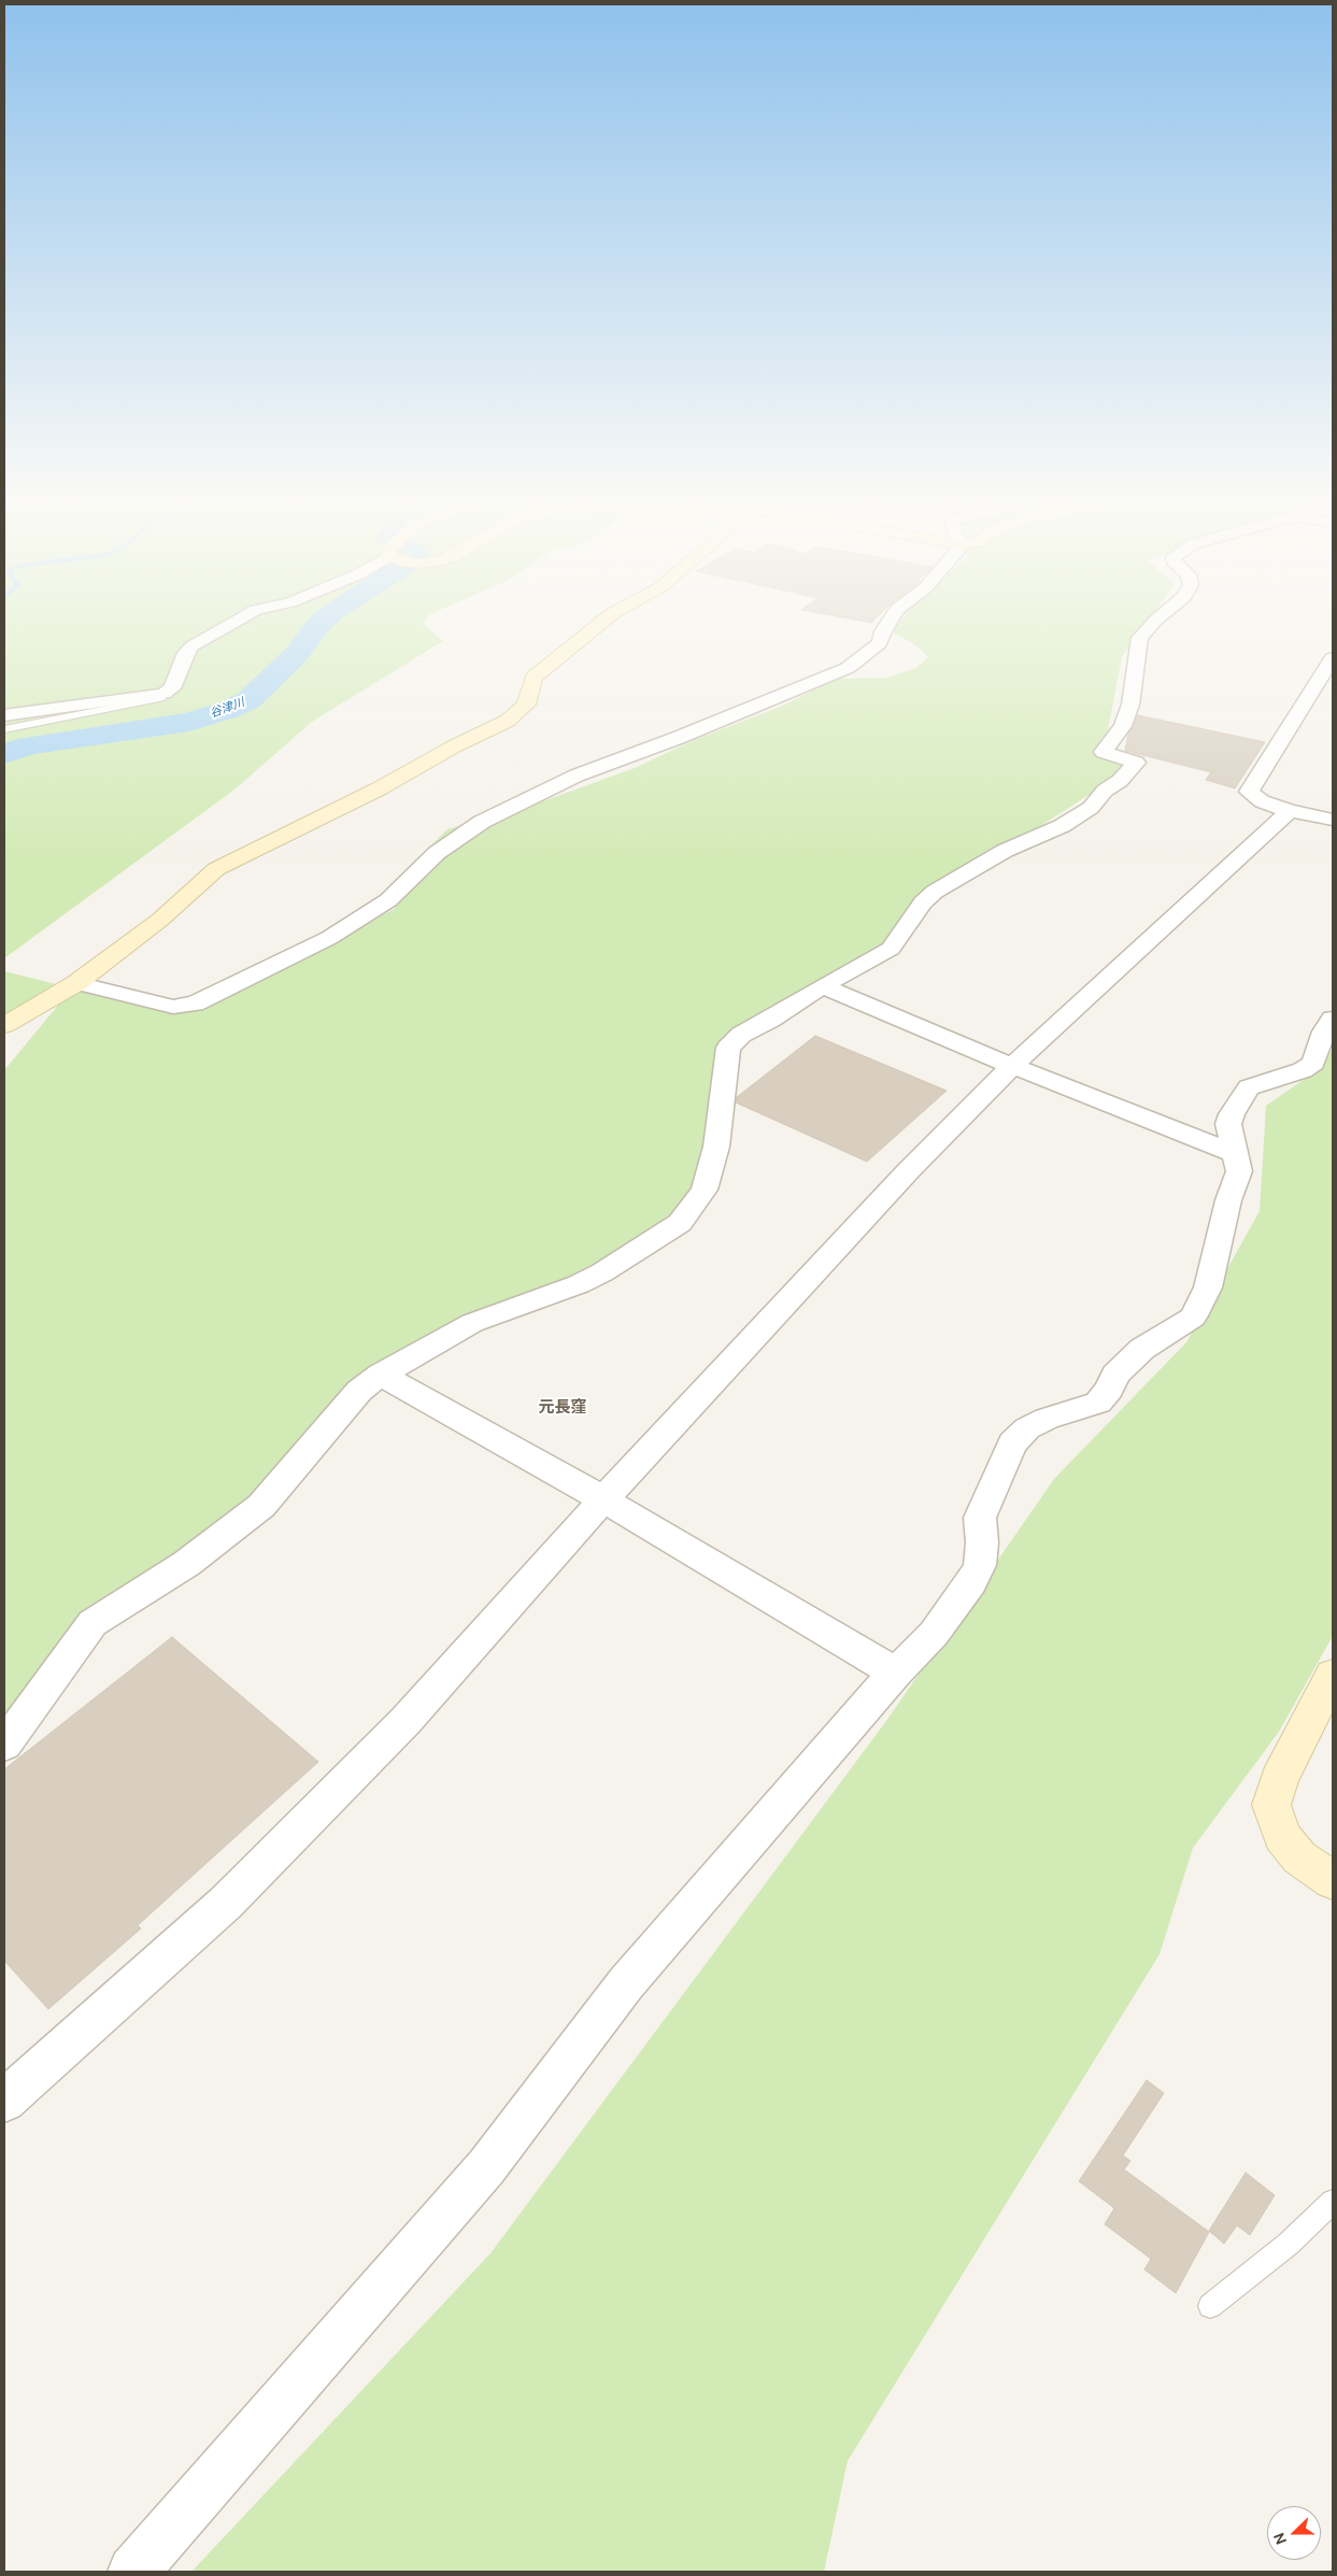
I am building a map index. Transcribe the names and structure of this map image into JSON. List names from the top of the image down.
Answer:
{
  "districts": ["元長窪"],
  "water": ["谷津川"],
  "north": "left"
}
